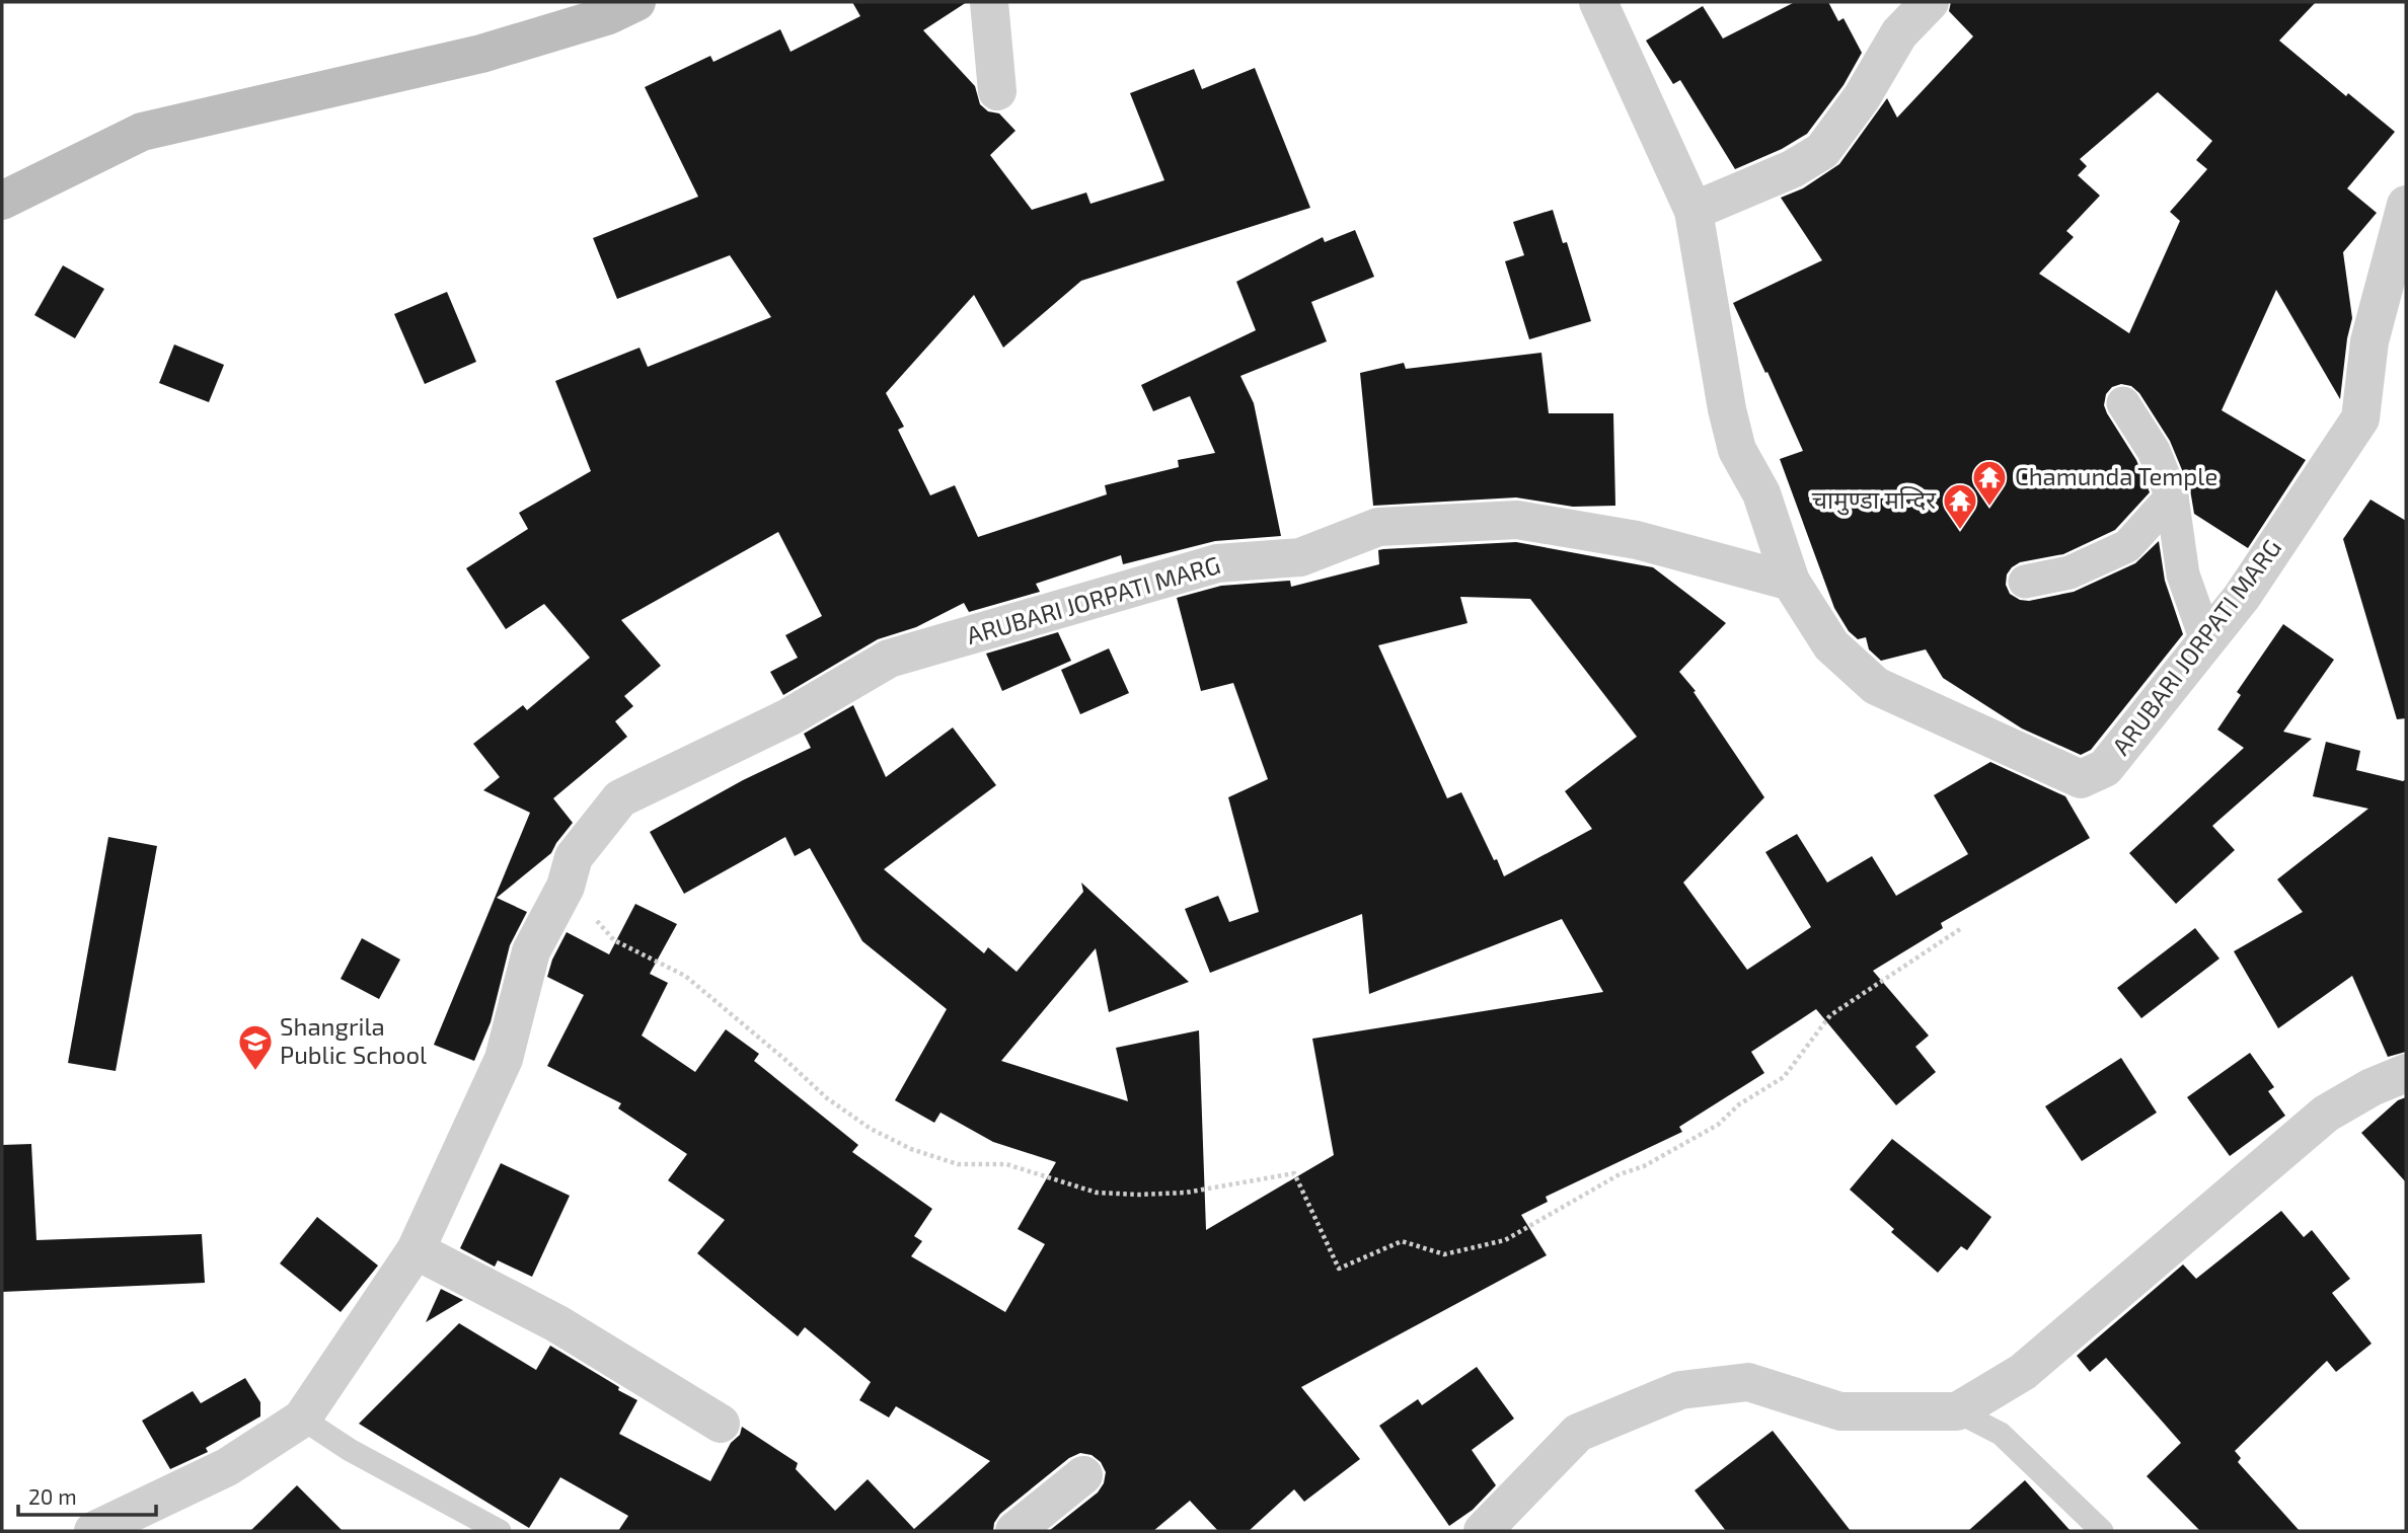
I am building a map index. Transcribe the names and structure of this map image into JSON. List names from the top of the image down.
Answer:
{
  "streets": {
    "street": ["ARUBARI JORPATI MARG"]
  },
  "places": {
    "temple": ["Chamunda Temple", "चामुण्डा मन्दिर"],
    "school or university": ["Shangrila Public School"]
  },
  "scale_bar": "20 m"
}
